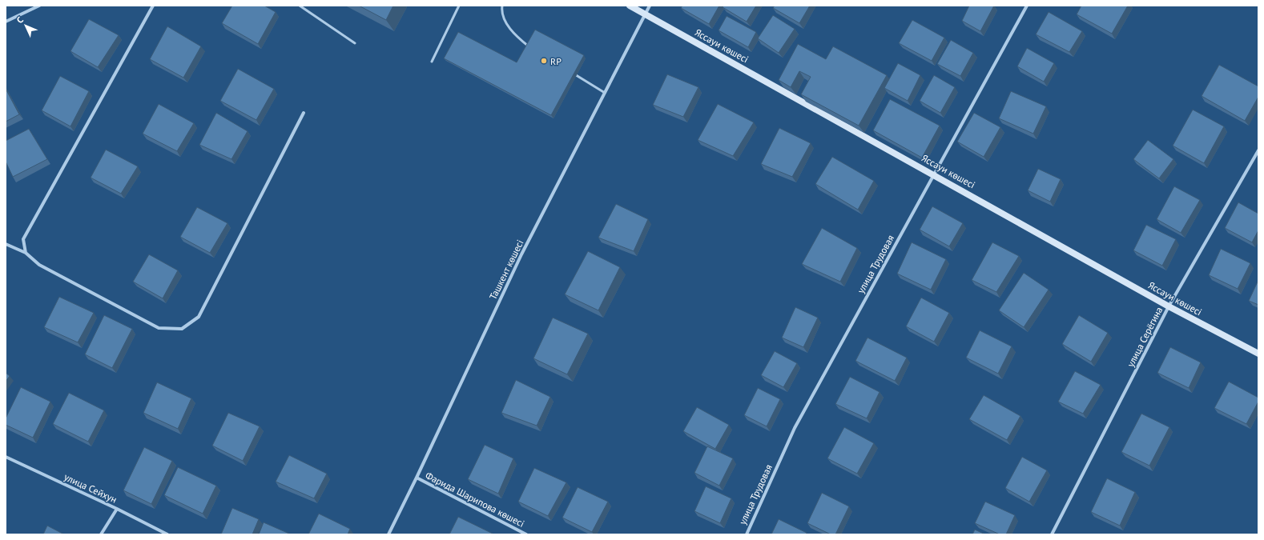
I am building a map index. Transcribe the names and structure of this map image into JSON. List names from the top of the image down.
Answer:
{
  "streets": {
    "main road": ["Яссауи көшесі"],
    "street": [
      "улица Трудовая",
      "Ташкент көшесі",
      "улица Серёгина",
      "улица Сейхун",
      "Фарида Шарипова көшесі"
    ]
  },
  "crossings": [
    ["Яссауи көшесі", "улица Трудовая"],
    ["Яссауи көшесі", "Ташкент көшесі"],
    ["Яссауи көшесі", "улица Серёгина"],
    ["Ташкент көшесі", "Фарида Шарипова көшесі"]
  ],
  "places": ["RP"],
  "north": "top left"
}
